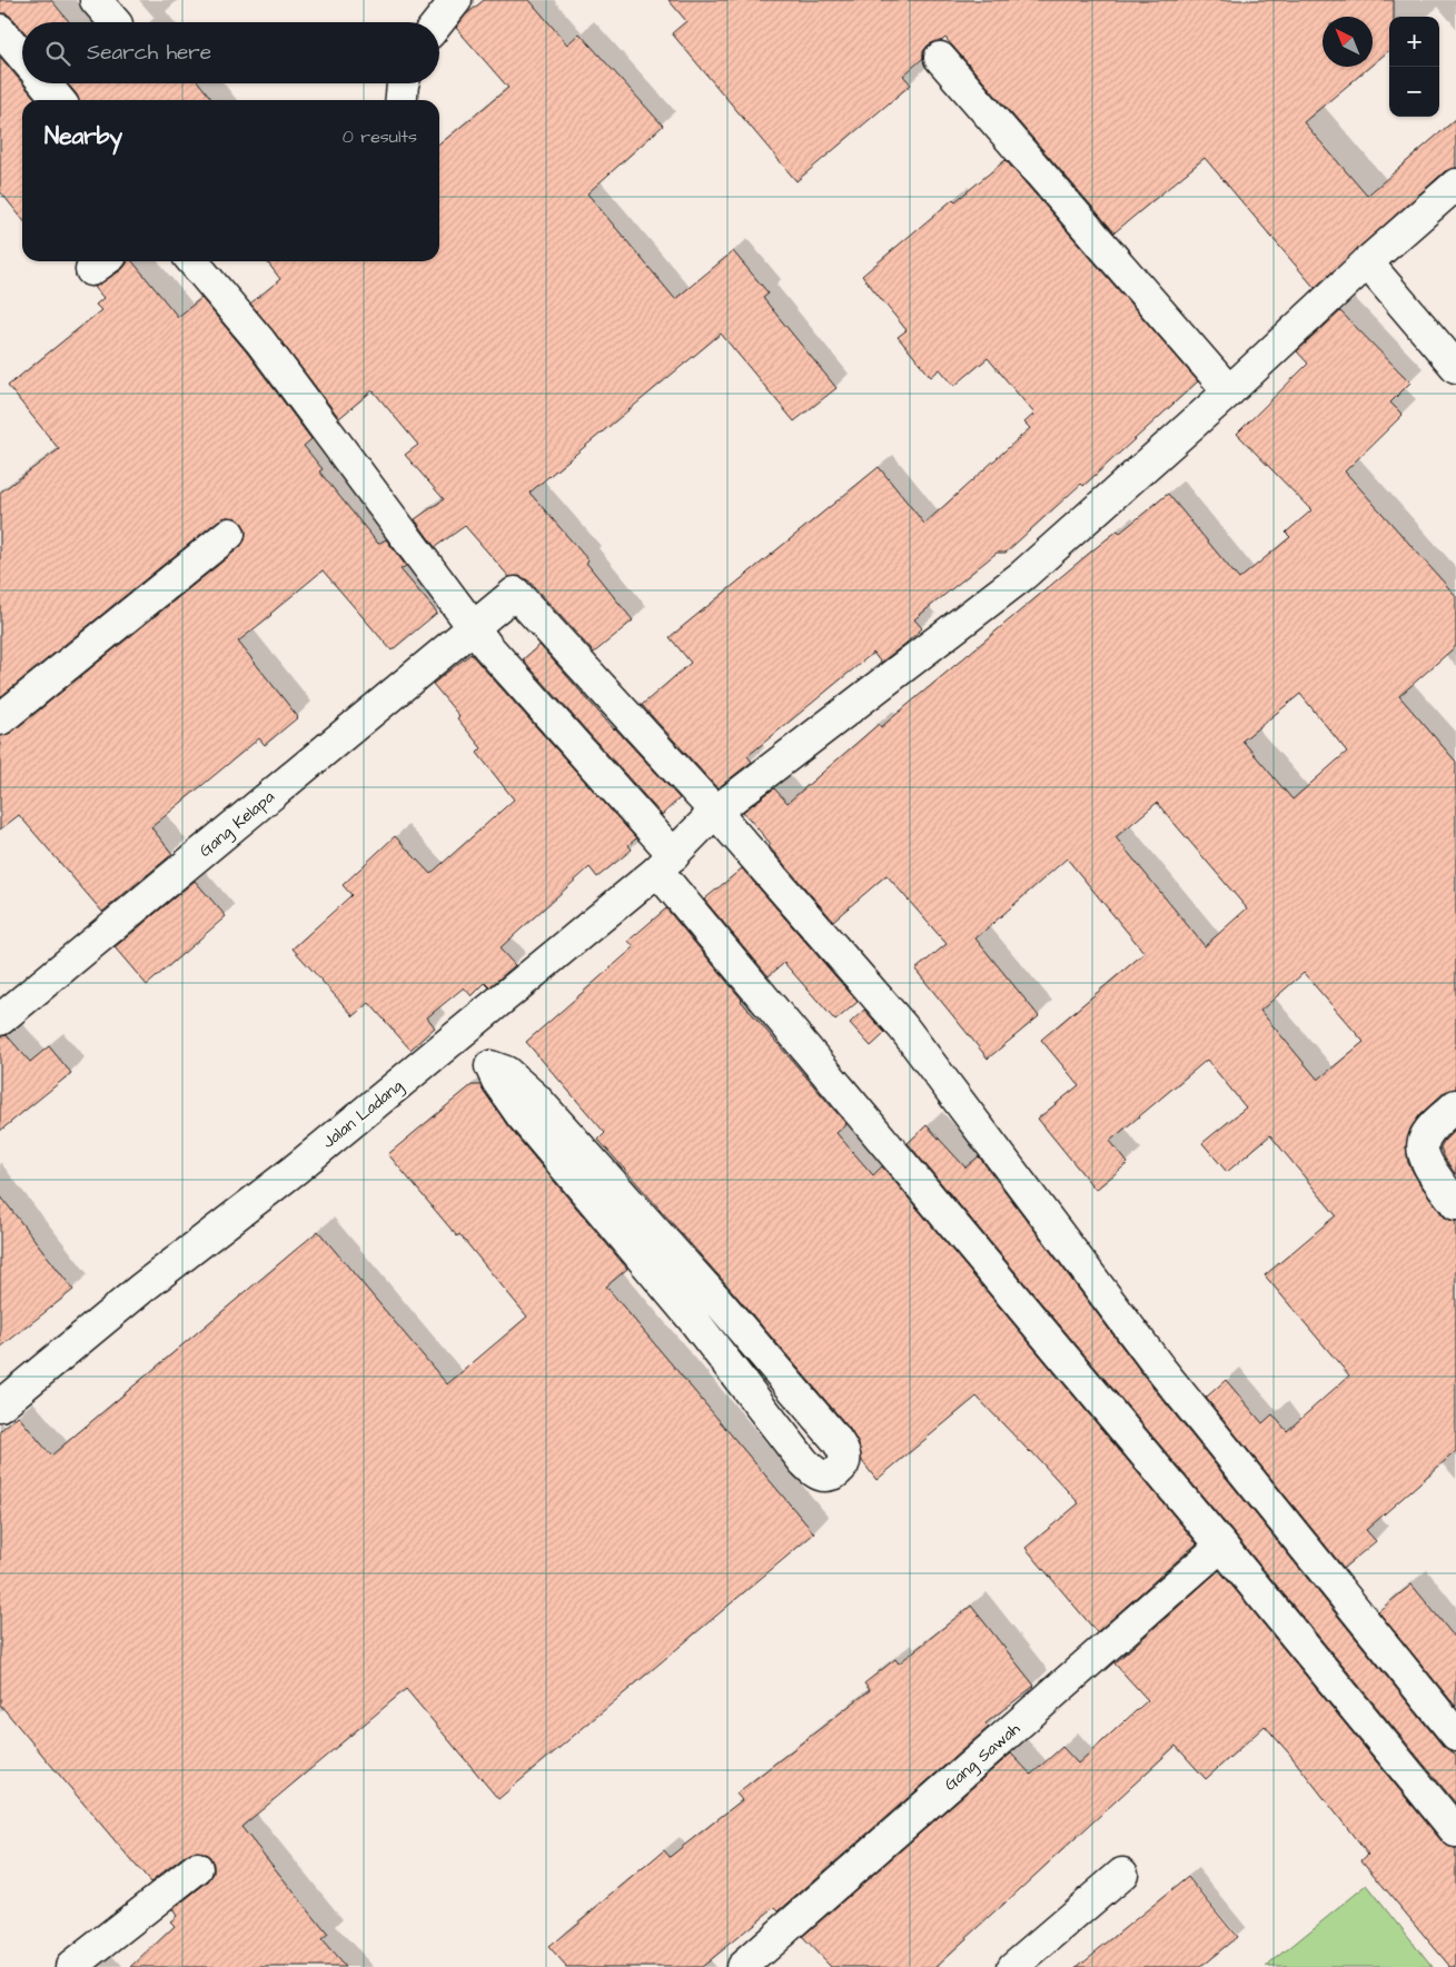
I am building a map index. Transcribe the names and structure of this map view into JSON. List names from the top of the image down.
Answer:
{
  "streets": {
    "street": ["Gang Kelapa", "Jalan Ladang", "Gang Sawah"]
  },
  "crossings": [
    ["Gang Kelapa", "Jalan Ladang"]
  ],
  "north": "top left",
  "page": {
    "map_buttons": ["+", "−"],
    "search": "Search here",
    "heading": ["Nearby", "0 results"]
  }
}
